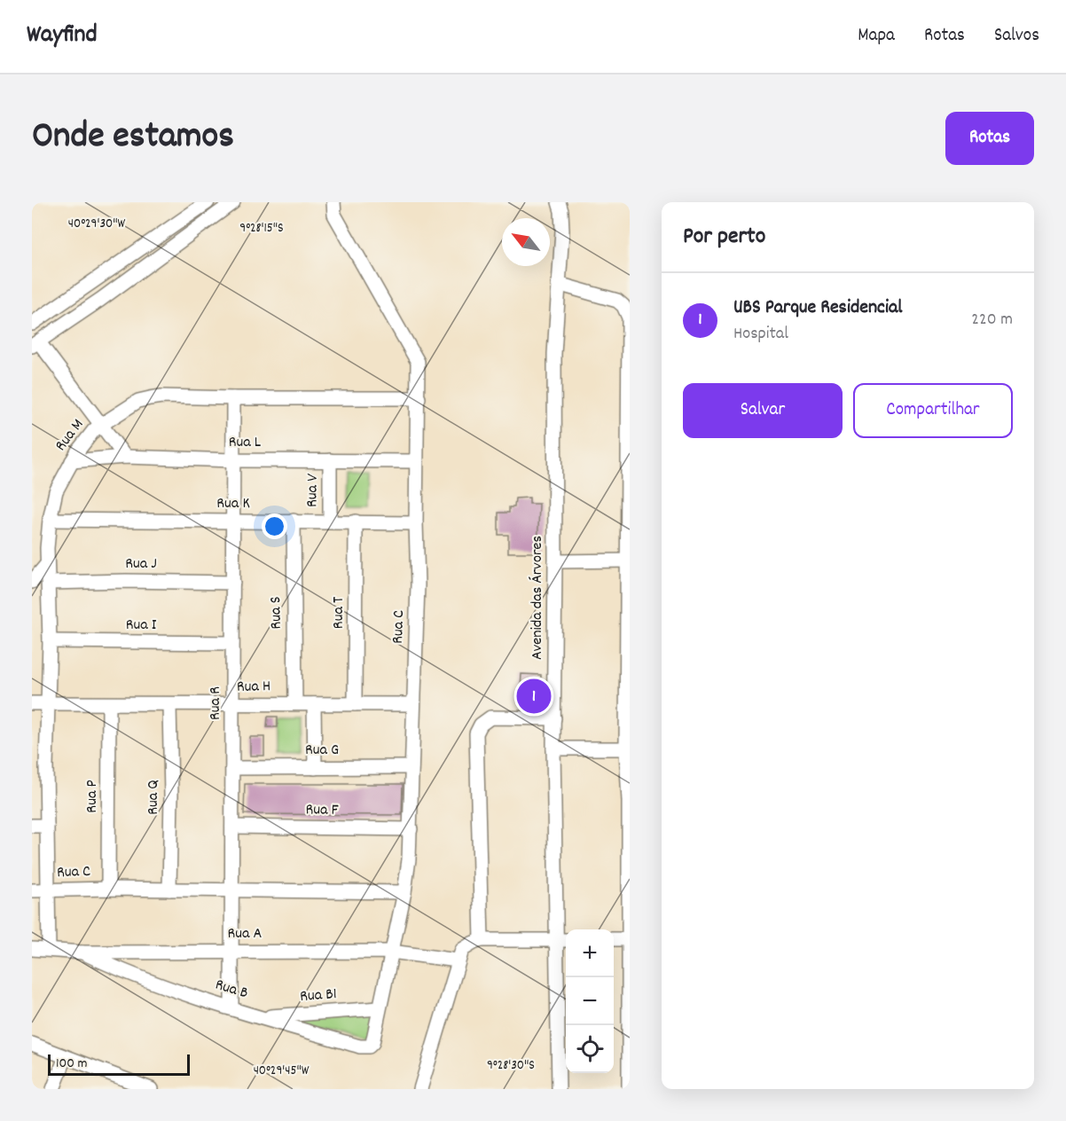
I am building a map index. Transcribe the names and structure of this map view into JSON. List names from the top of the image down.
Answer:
{
  "streets": {
    "street": [
      "Rua M",
      "Rua L",
      "Rua V",
      "Rua K",
      "Rua J",
      "Avenida das Árvores",
      "Rua S",
      "Rua T",
      "Rua I",
      "Rua C",
      "Rua H",
      "Rua R",
      "Rua G",
      "Rua P",
      "Rua Q",
      "Rua F",
      "Rua A",
      "Rua B",
      "Rua B1"
    ]
  },
  "crossings": [
    ["Rua M", "Rua L"],
    ["Rua M", "Rua K"],
    ["Rua M", "Rua J"],
    ["Rua M", "Rua I"],
    ["Rua M", "Rua C"],
    ["Rua M", "Rua H"],
    ["Rua M", "Rua R"],
    ["Rua M", "Rua A"],
    ["Rua L", "Rua V"],
    ["Rua L", "Rua C"],
    ["Rua L", "Rua R"],
    ["Rua V", "Rua K"],
    ["Rua K", "Rua S"],
    ["Rua K", "Rua T"],
    ["Rua K", "Rua C"],
    ["Rua K", "Rua R"],
    ["Rua J", "Rua R"],
    ["Rua S", "Rua H"],
    ["Rua T", "Rua H"],
    ["Rua I", "Rua R"],
    ["Rua C", "Rua H"],
    ["Rua C", "Rua R"],
    ["Rua C", "Rua G"],
    ["Rua C", "Rua P"],
    ["Rua C", "Rua Q"],
    ["Rua C", "Rua F"],
    ["Rua C", "Rua A"],
    ["Rua C", "Rua B"],
    ["Rua C", "Rua B1"],
    ["Rua H", "Rua R"],
    ["Rua H", "Rua P"],
    ["Rua H", "Rua Q"],
    ["Rua R", "Rua G"],
    ["Rua R", "Rua F"],
    ["Rua R", "Rua A"],
    ["Rua R", "Rua B"],
    ["Rua A", "Rua B"],
    ["Rua B", "Rua B1"]
  ],
  "scale_bar": "100 m",
  "north": "top left",
  "page": {
    "header": "Wayfind",
    "nav": ["Mapa", "Rotas", "Salvos"],
    "title": "Onde estamos",
    "buttons": [
      "Rotas",
      ["Salvar", "Compartilhar"]
    ],
    "heading": "Por perto",
    "list": [
      {
        "mark": "1",
        "name": "UBS Parque Residencial",
        "note": "Hospital",
        "value": "220 m"
      }
    ],
    "pins": "1",
    "map_buttons": ["+", "−"],
    "scale": "100 m"
  },
  "coordinates": [
    "40°29'30\"W",
    "9°28'15\"S",
    "9°28'30\"S",
    "40°29'45\"W"
  ]
}
